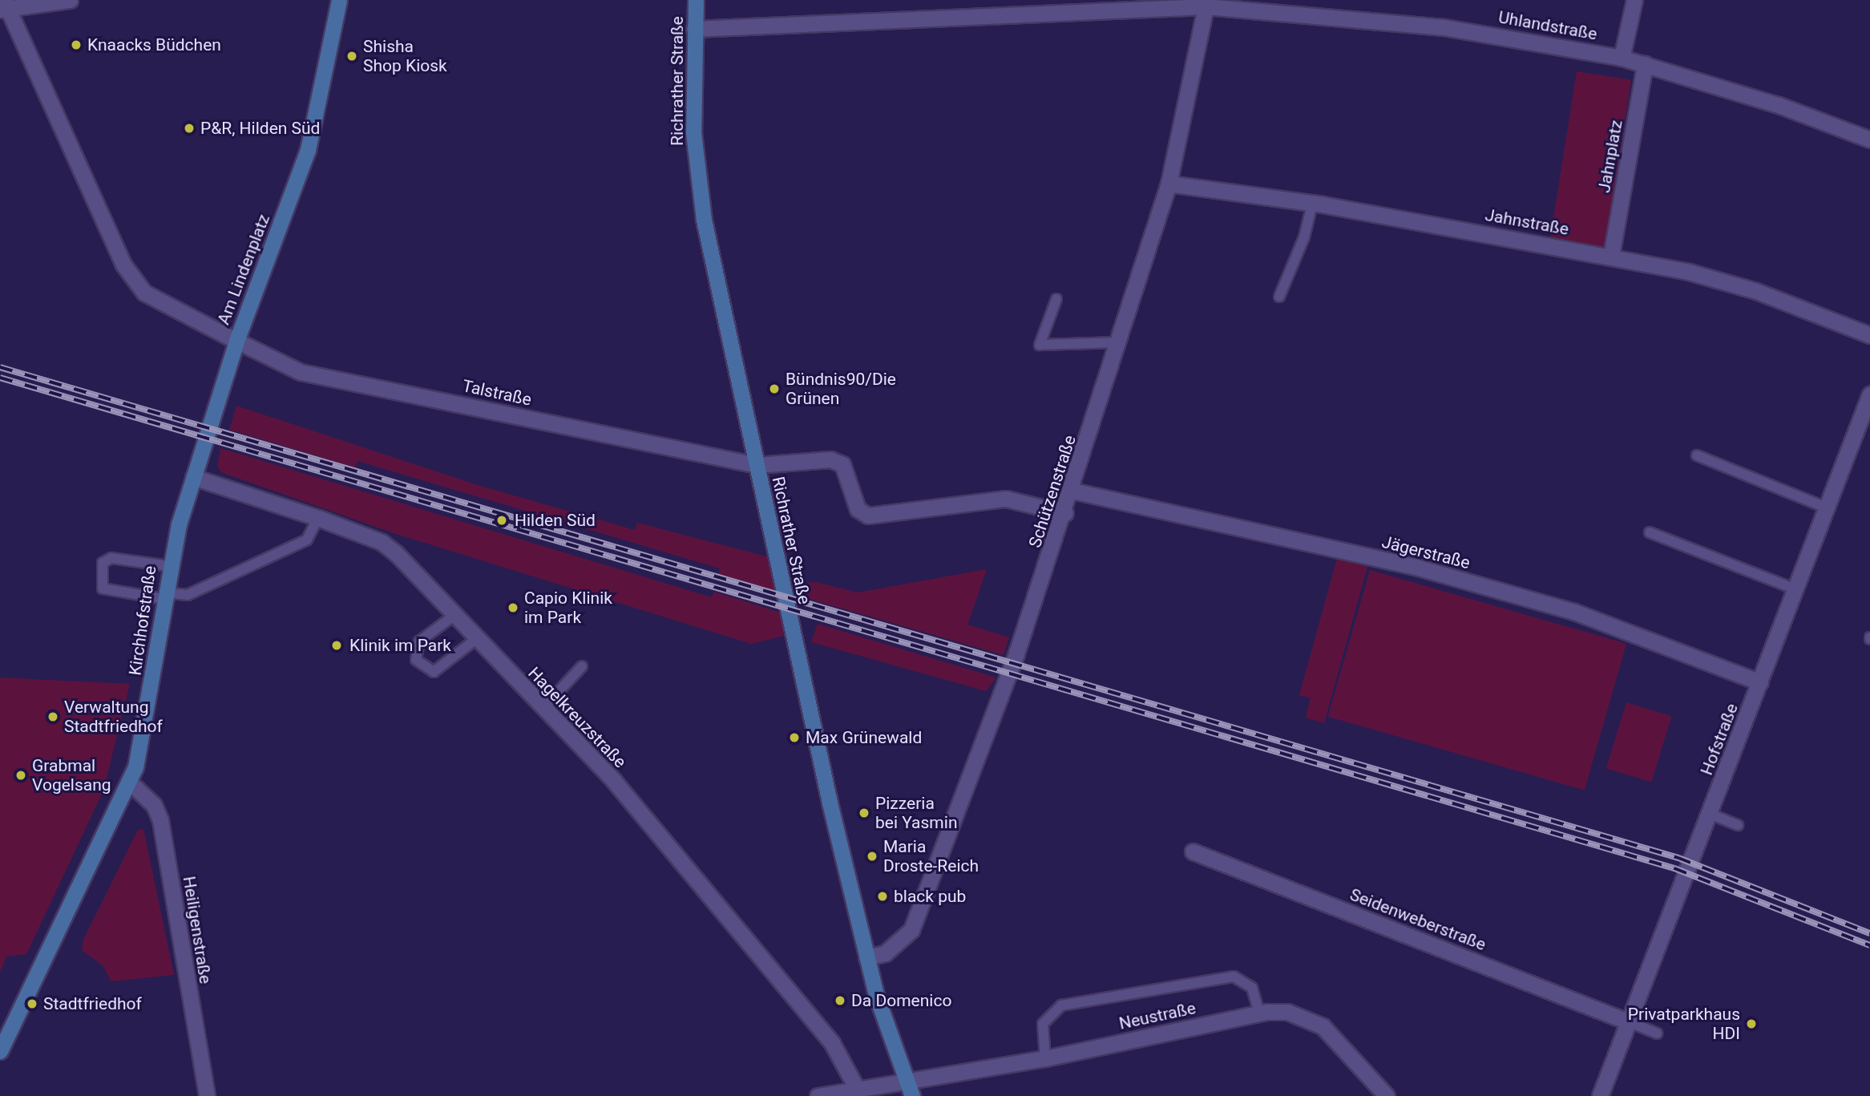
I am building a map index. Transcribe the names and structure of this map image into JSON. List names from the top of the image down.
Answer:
{
  "streets": {
    "main road": ["Richrather Straße", "Am Lindenplatz", "Kirchhofstraße"],
    "street": [
      "Uhlandstraße",
      "Jahnplatz",
      "Jahnstraße",
      "Talstraße",
      "Schützenstraße",
      "Jägerstraße",
      "Hagelkreuzstraße",
      "Hofstraße",
      "Seidenweberstraße",
      "Heiligenstraße",
      "Neustraße"
    ]
  },
  "crossings": [
    ["Uhlandstraße", "Richrather Straße"],
    ["Uhlandstraße", "Jahnplatz"],
    ["Uhlandstraße", "Schützenstraße"],
    ["Richrather Straße", "Talstraße"],
    ["Richrather Straße", "Schützenstraße"],
    ["Richrather Straße", "Neustraße"],
    ["Jahnplatz", "Jahnstraße"],
    ["Jahnstraße", "Schützenstraße"],
    ["Am Lindenplatz", "Talstraße"],
    ["Am Lindenplatz", "Kirchhofstraße"],
    ["Talstraße", "Schützenstraße"],
    ["Talstraße", "Kirchhofstraße"],
    ["Schützenstraße", "Jägerstraße"],
    ["Jägerstraße", "Hofstraße"],
    ["Kirchhofstraße", "Hagelkreuzstraße"],
    ["Kirchhofstraße", "Heiligenstraße"],
    ["Hagelkreuzstraße", "Neustraße"],
    ["Hofstraße", "Seidenweberstraße"]
  ],
  "places": [
    "Knaacks Büdchen",
    "Shisha Shop Kiosk",
    "P&R, Hilden Süd",
    "Bündnis90/Die Grünen",
    "Hilden Süd",
    "Capio Klinik im Park",
    "Klinik im Park",
    "Verwaltung Stadtfriedhof",
    "Max Grünewald",
    "Grabmal Vogelsang",
    "Pizzeria bei Yasmin",
    "Maria Droste-Reich",
    "black pub",
    "Da Domenico",
    "Stadtfriedhof",
    "Privatparkhaus HDI"
  ]
}
